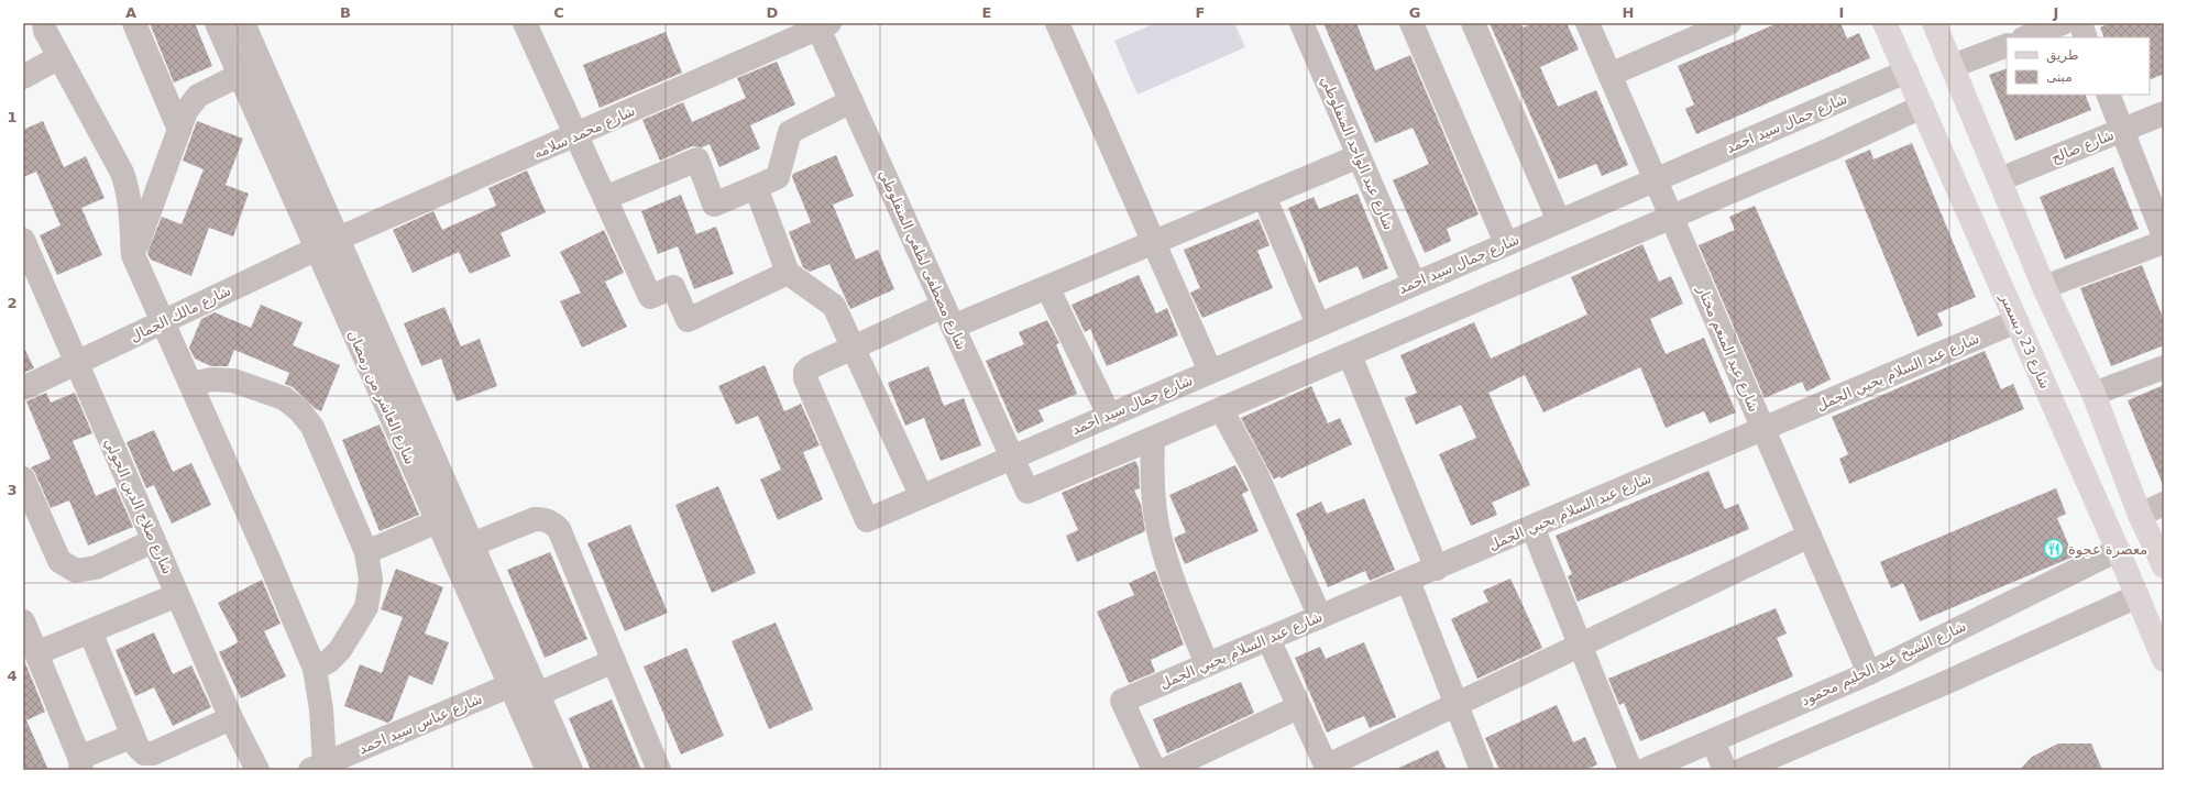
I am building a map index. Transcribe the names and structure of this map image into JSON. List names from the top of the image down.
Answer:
{
  "streets": {
    "main road": ["شارع 23 ديسمبر"],
    "street": [
      "شارع جمال سيد احمد",
      "شارع محمد سلامه",
      "شارع صالح",
      "شارع عبد الواحد المنفلوطي",
      "شارع مصطفى لطفي المنفلوطي",
      "شارع مالك الجمال",
      "شارع عبد المنعم مختار",
      "شارع عبد السلام يحيي الجمل",
      "شارع العاشر من رمضان",
      "شارع صلاح الدين الجولي",
      "شارع الشيخ عبد الحليم محمود",
      "شارع عباس سيد احمد"
    ]
  },
  "crossings": [
    ["شارع جمال سيد احمد", "شارع عبد الواحد المنفلوطي"],
    ["شارع جمال سيد احمد", "شارع مصطفى لطفي المنفلوطي"],
    ["شارع جمال سيد احمد", "شارع 23 ديسمبر"],
    ["شارع جمال سيد احمد", "شارع عبد المنعم مختار"],
    ["شارع محمد سلامه", "شارع مصطفى لطفي المنفلوطي"],
    ["شارع محمد سلامه", "شارع مالك الجمال"],
    ["شارع محمد سلامه", "شارع العاشر من رمضان"],
    ["شارع مالك الجمال", "شارع العاشر من رمضان"],
    ["شارع مالك الجمال", "شارع صلاح الدين الجولي"],
    ["شارع 23 ديسمبر", "شارع عبد السلام يحيي الجمل"],
    ["شارع 23 ديسمبر", "شارع الشيخ عبد الحليم محمود"],
    ["شارع عبد المنعم مختار", "شارع عبد السلام يحيي الجمل"],
    ["شارع عبد المنعم مختار", "شارع الشيخ عبد الحليم محمود"],
    ["شارع العاشر من رمضان", "شارع عباس سيد احمد"]
  ],
  "places": {
    "restaurant": ["معصرة عجوة"]
  },
  "legend": ["طريق", "مبنى"],
  "grid": {
    "columns": [
      "A",
      "B",
      "C",
      "D",
      "E",
      "F",
      "G",
      "H",
      "I",
      "J"
    ],
    "rows": [
      "1",
      "2",
      "3",
      "4"
    ]
  }
}
